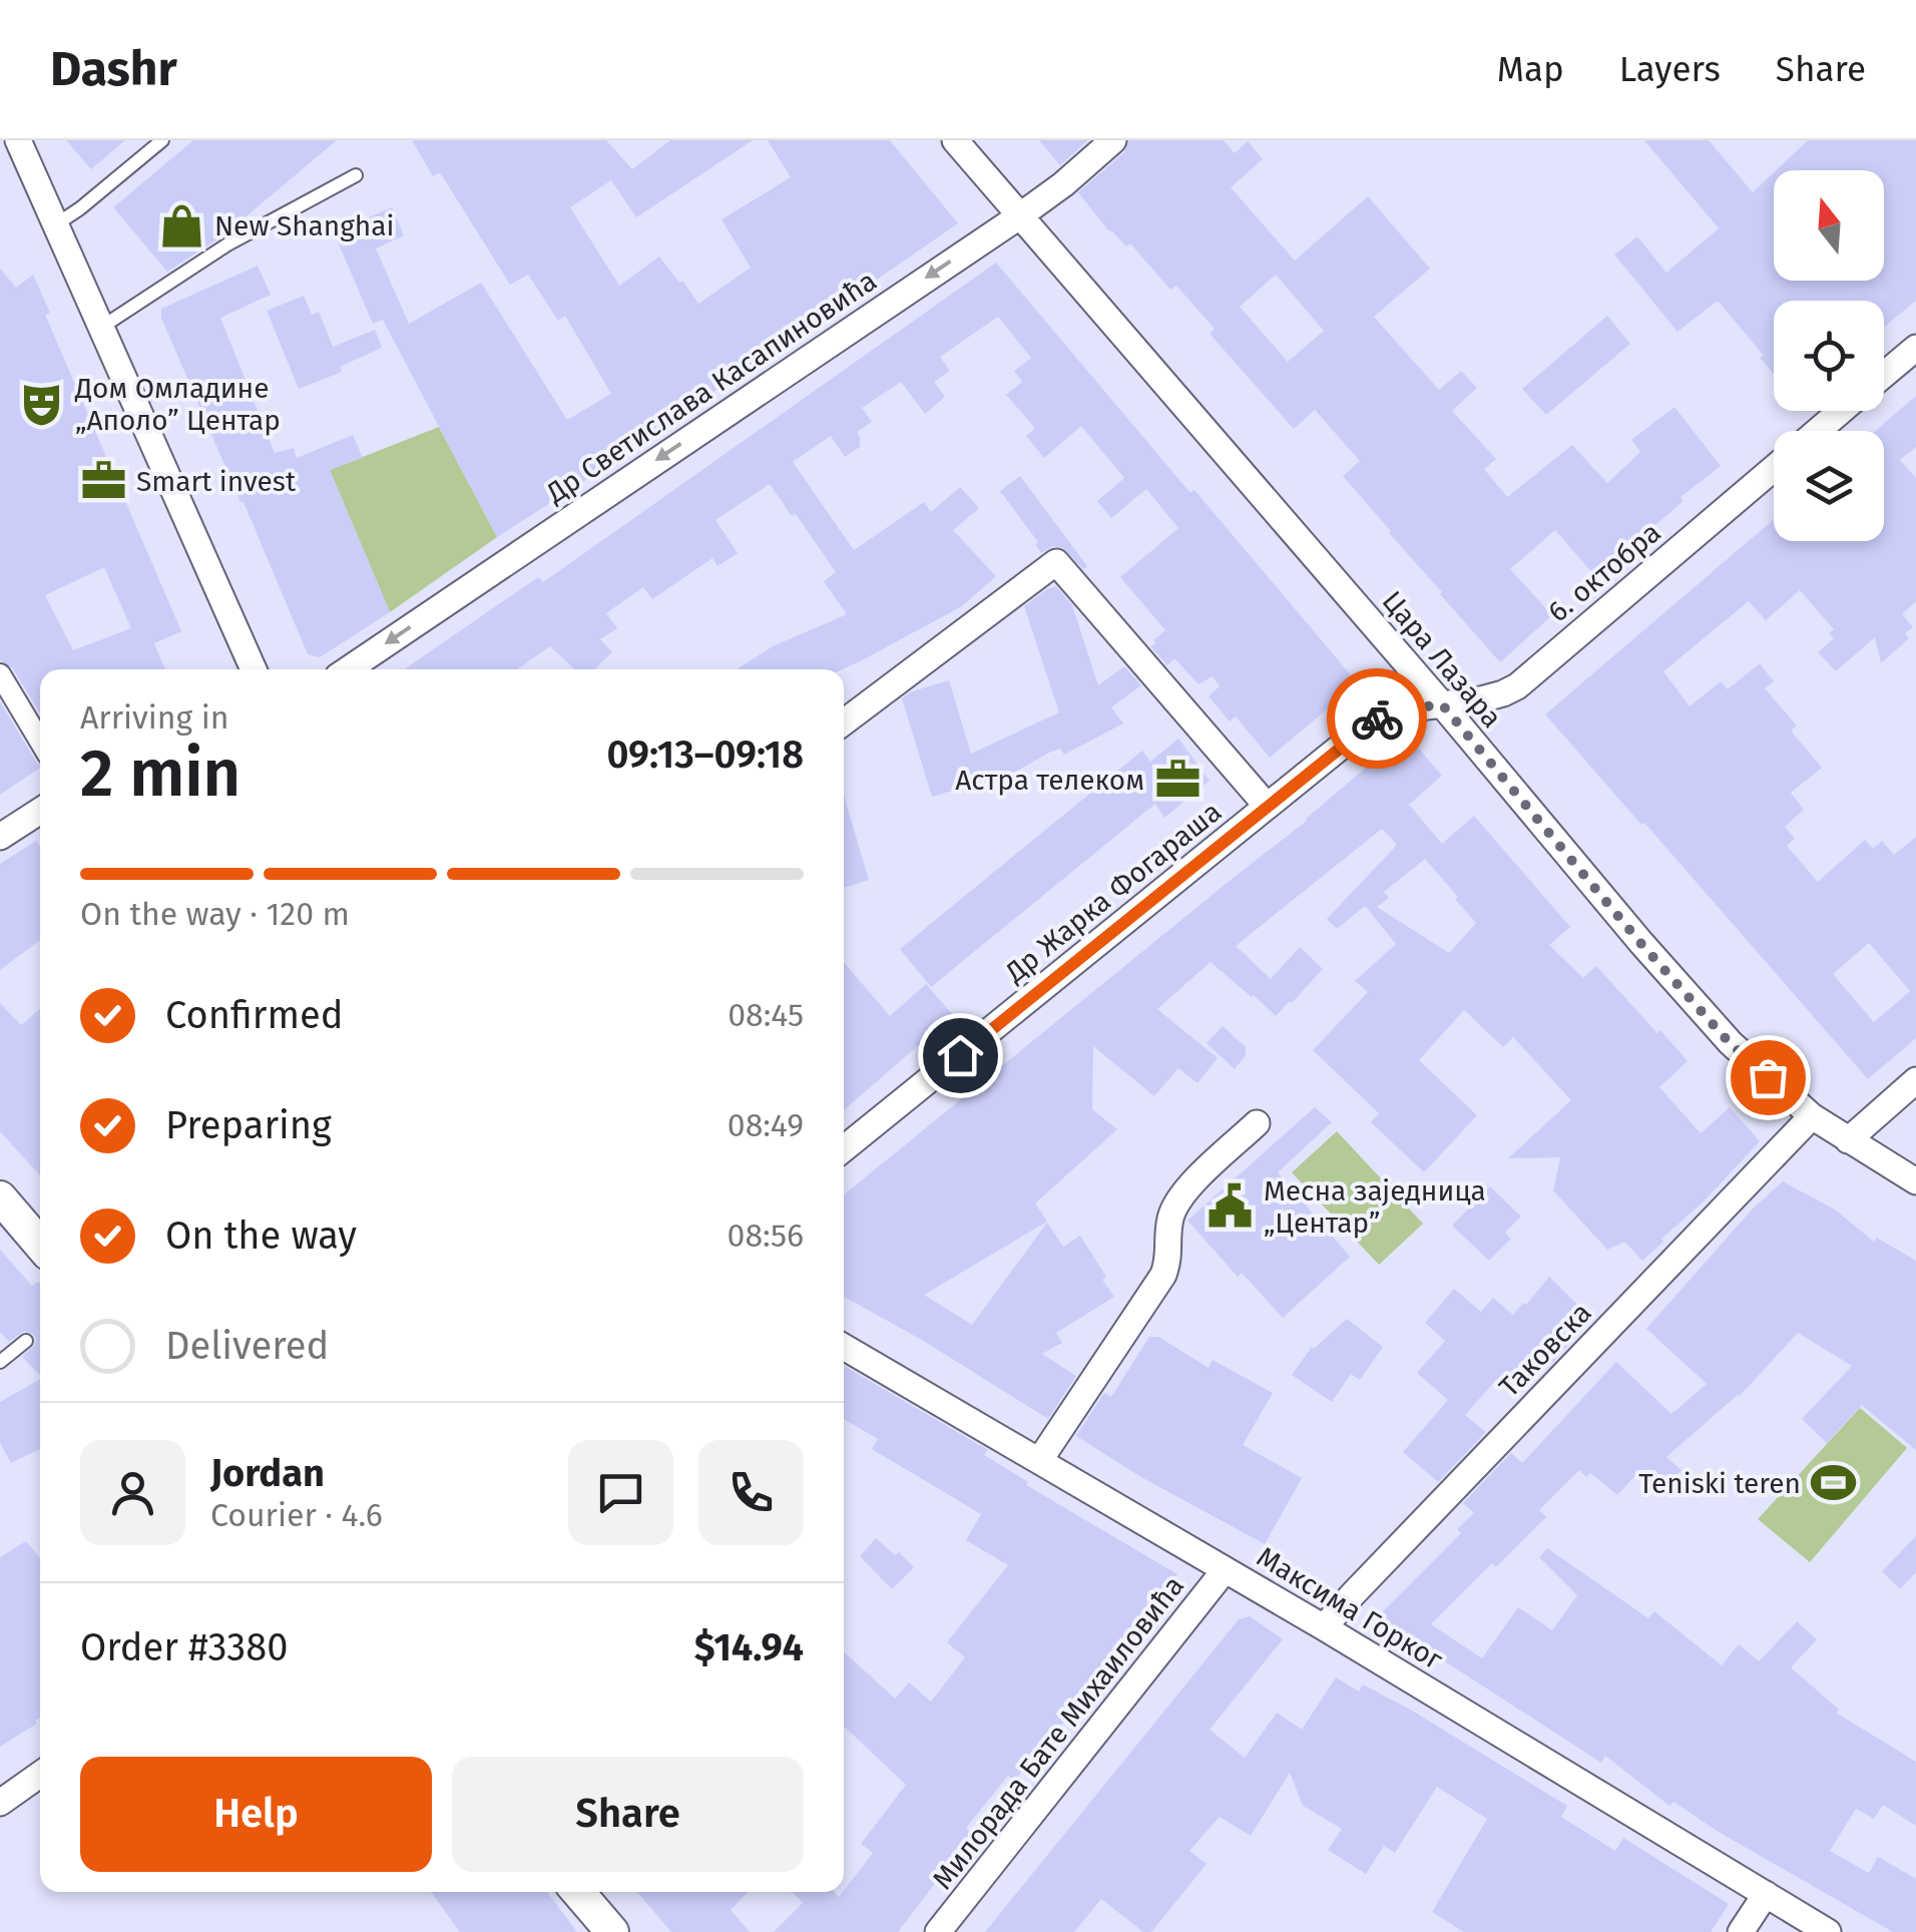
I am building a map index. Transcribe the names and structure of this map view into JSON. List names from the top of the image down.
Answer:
{
  "streets": {
    "street": [
      "Др Светислава Касапиновића",
      "6. октобра",
      "Цара Лазара",
      "Др Жарка Фогараша",
      "Таковска",
      "Максима Горког",
      "Милорада Бате Михаиловића"
    ]
  },
  "crossings": [
    ["Др Светислава Касапиновића", "Цара Лазара"],
    ["6. октобра", "Цара Лазара"],
    ["6. октобра", "Др Жарка Фогараша"],
    ["Цара Лазара", "Др Жарка Фогараша"],
    ["Цара Лазара", "Таковска"],
    ["Таковска", "Максима Горког"],
    ["Максима Горког", "Милорада Бате Михаиловића"]
  ],
  "one_way": ["Др Светислава Касапиновића"],
  "places": {
    "shop": ["New Shanghai"],
    "theatre": ["Дом Омладине „Аполо” Центар"],
    "office": ["Smart invest", "Астра телеком"],
    "public building": ["Месна заједница „Центар”"],
    "sports": ["Teniski teren"]
  },
  "north": "top",
  "page": {
    "header": "Dashr",
    "nav": ["Map", "Layers", "Share"],
    "heading": ["2 min", "Arriving in", "09:13–09:18"],
    "panel": [
      "Jordan",
      "Courier · 4.6",
      "Order #3380",
      "$14.94"
    ],
    "bar": "On the way · 120 m",
    "list": [
      ["Confirmed", "08:45"],
      ["Preparing", "08:49"],
      ["On the way", "08:56"],
      "Delivered"
    ],
    "buttons": ["Help", "Share"]
  }
}
